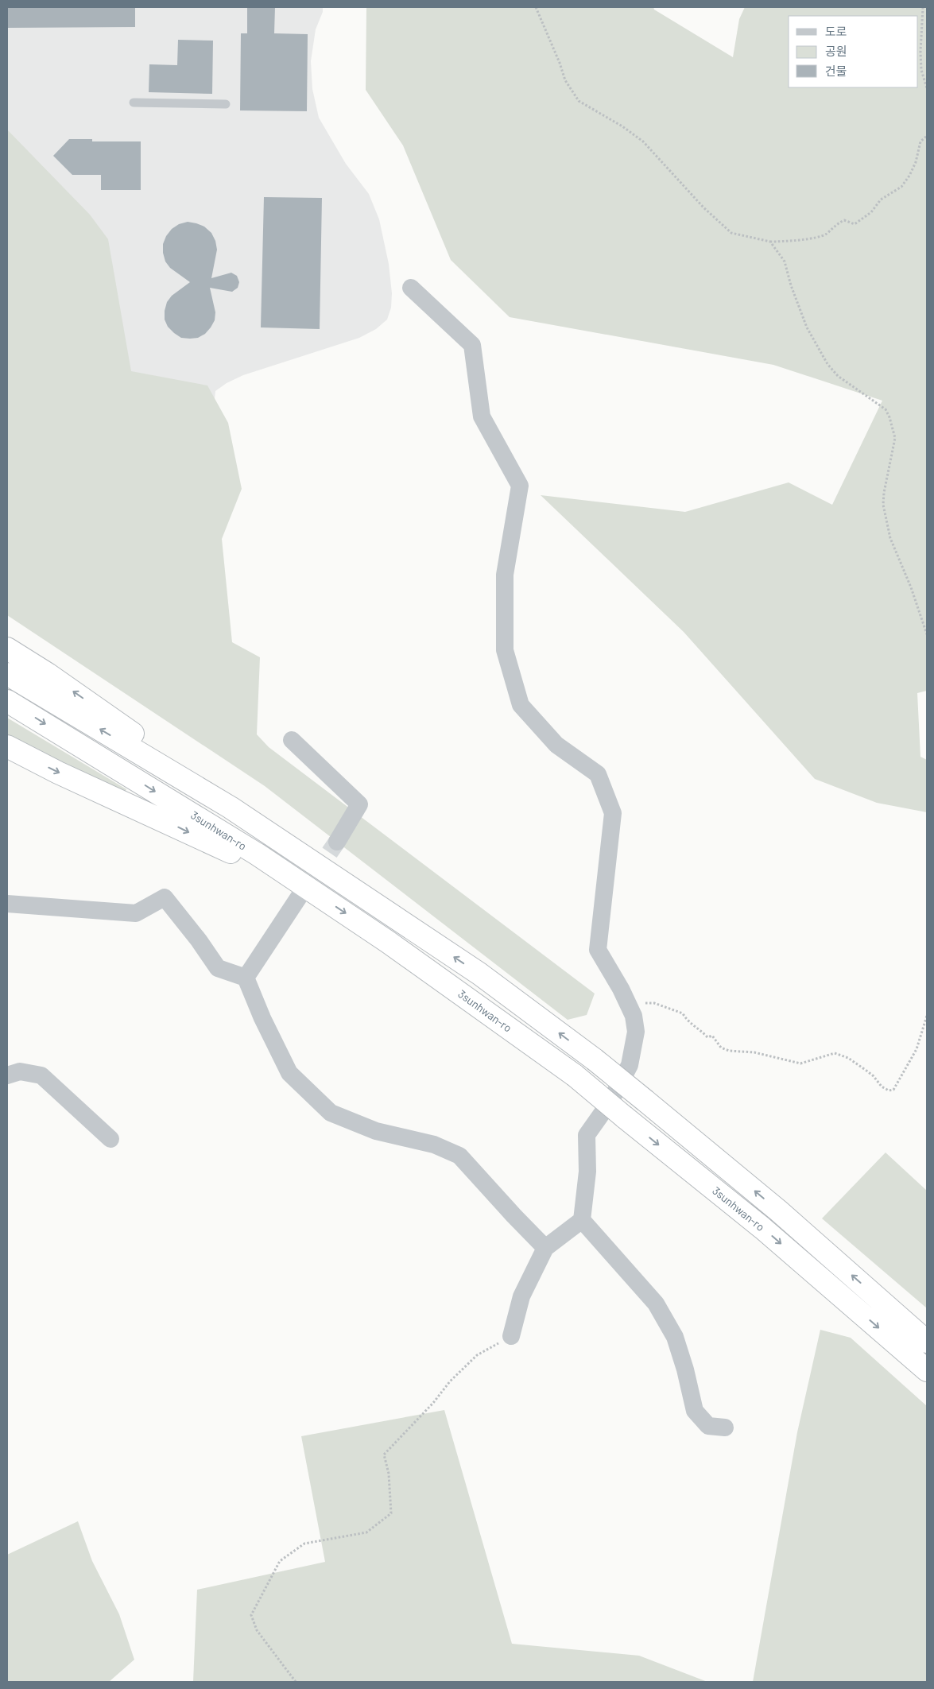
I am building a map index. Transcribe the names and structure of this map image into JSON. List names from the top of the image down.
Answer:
{
  "streets": {
    "highway": ["3sunhwan-ro"]
  },
  "legend": ["도로", "공원", "건물"]
}
